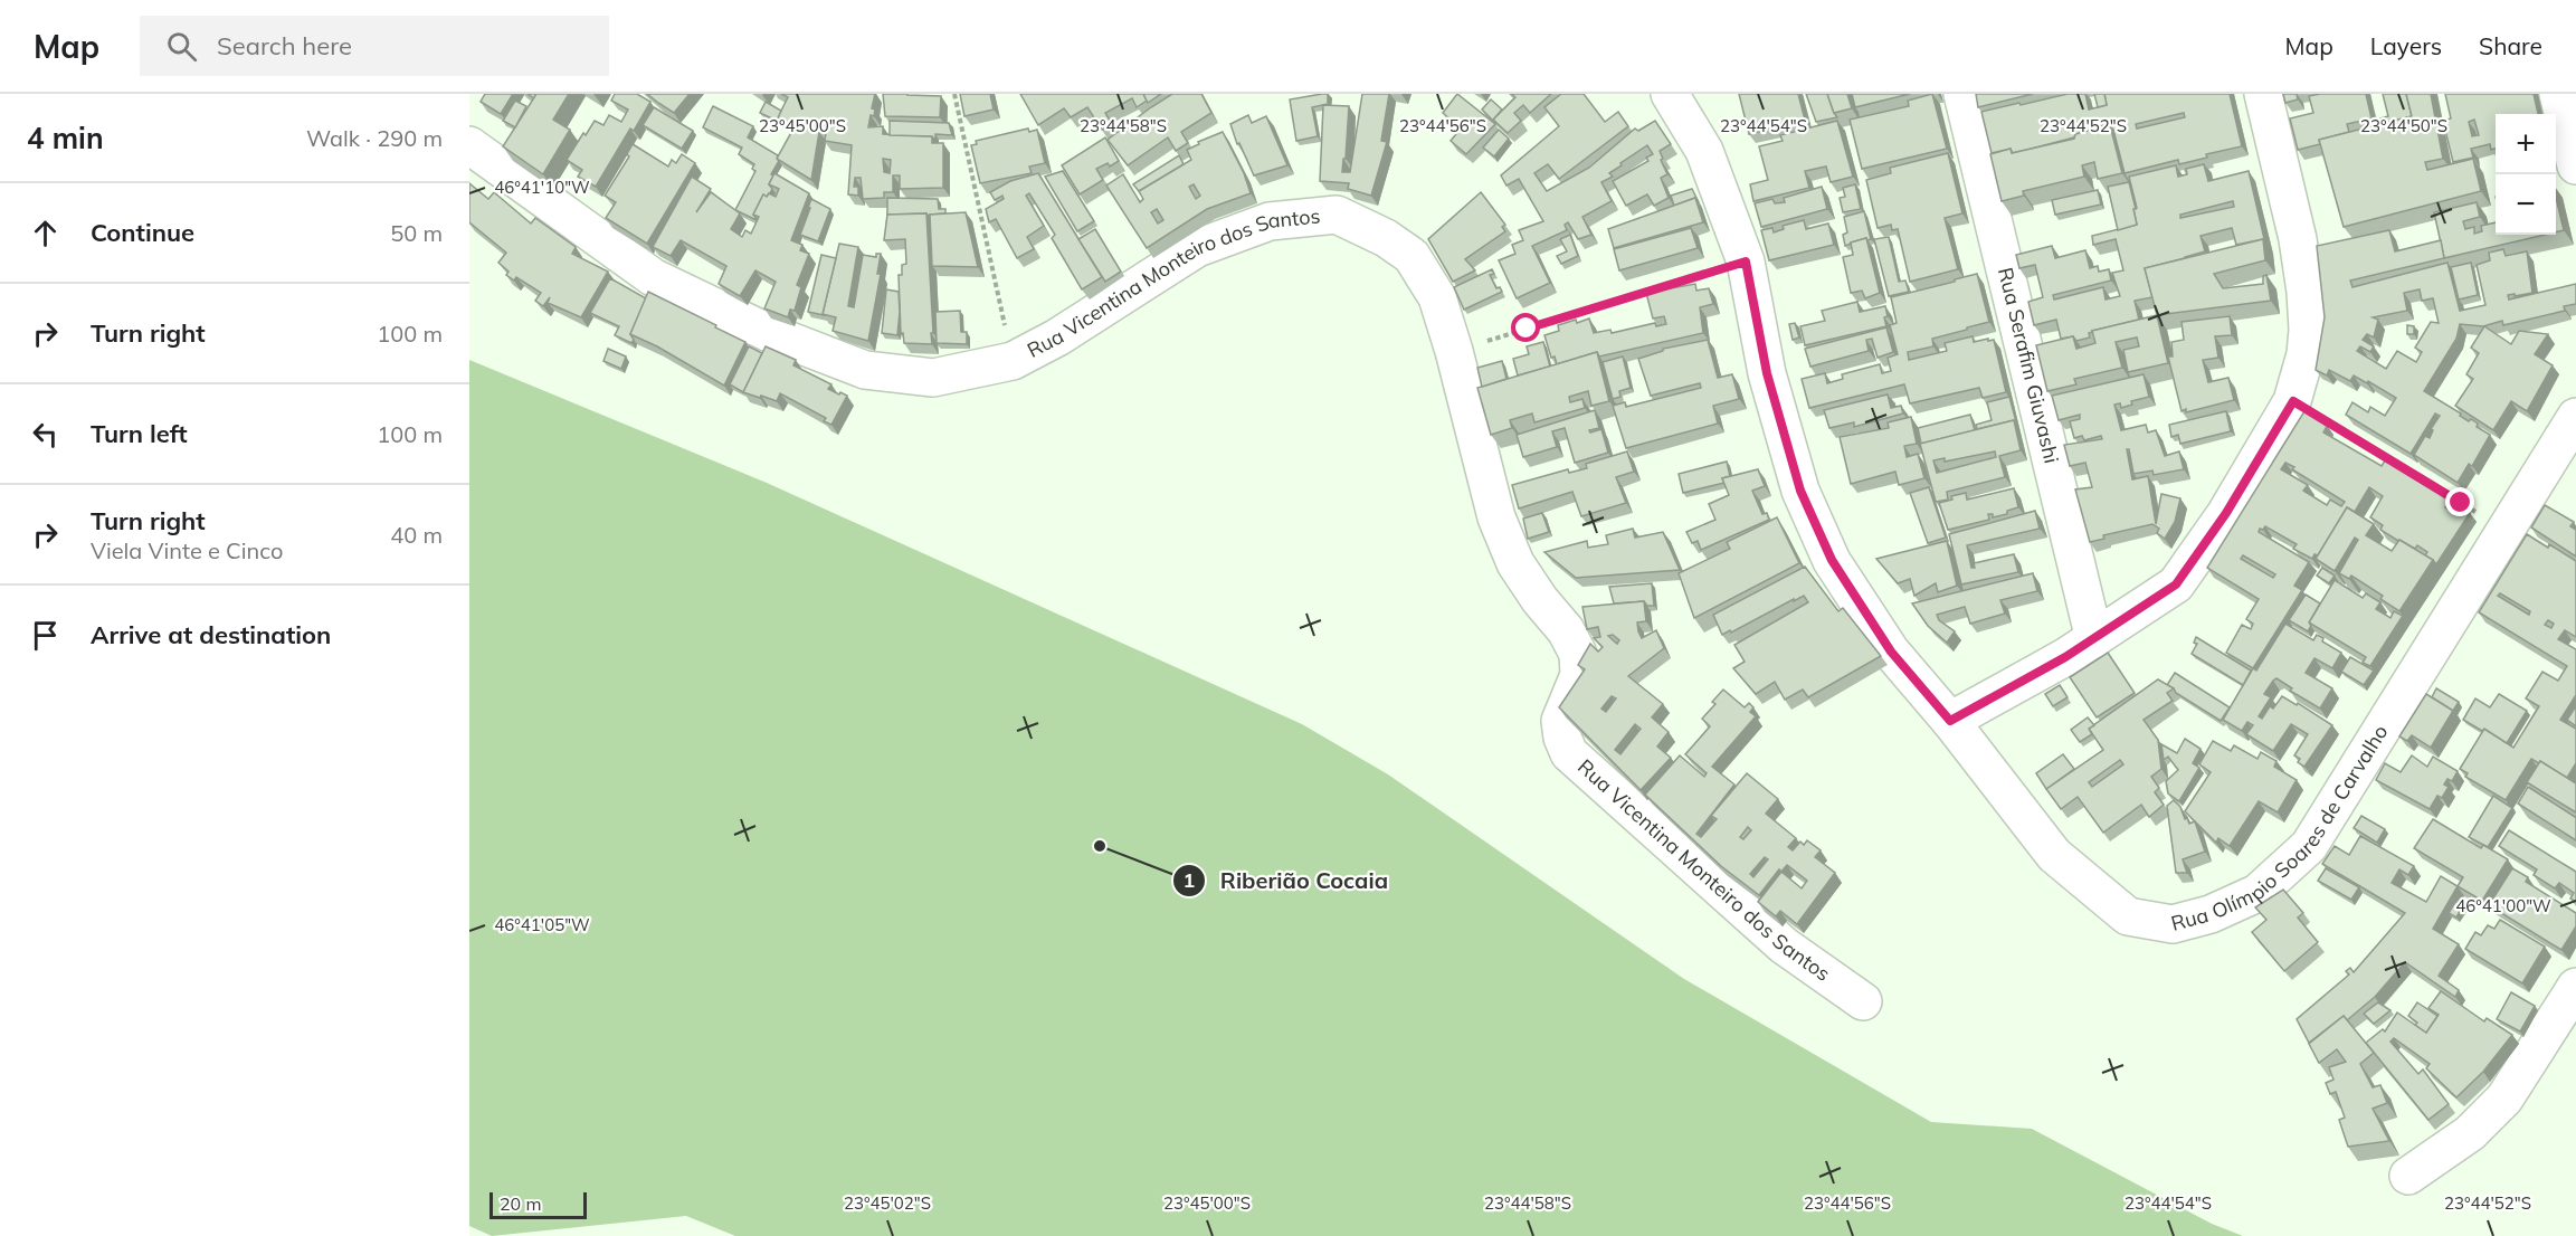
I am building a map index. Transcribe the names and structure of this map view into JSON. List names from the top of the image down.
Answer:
{
  "streets": {
    "street": ["Rua Vicentina Monteiro dos Santos", "Rua Serafim Giuvashi", "Rua Olímpio Soares de Carvalho"]
  },
  "places": ["Riberião Cocaia"],
  "scale_bar": "20 m",
  "page": {
    "header": "Map",
    "search": "Search here",
    "nav": ["Map", "Layers", "Share"],
    "heading": ["4 min", "Walk · 290 m"],
    "map_buttons": ["+", "−"],
    "list": [
      ["Continue", "50 m"],
      ["Turn right", "100 m"],
      ["Turn left", "100 m"],
      ["Turn right", "Viela Vinte e Cinco", "40 m"],
      "Arrive at destination"
    ],
    "scale": "20 m"
  },
  "coordinates": [
    "23°45'00\"S",
    "23°44'58\"S",
    "23°44'54\"S",
    "23°44'52\"S",
    "23°44'50\"S",
    "23°44'56\"S",
    "46°41'10\"W",
    "46°41'00\"W",
    "46°41'05\"W",
    "23°45'02\"S"
  ]
}
